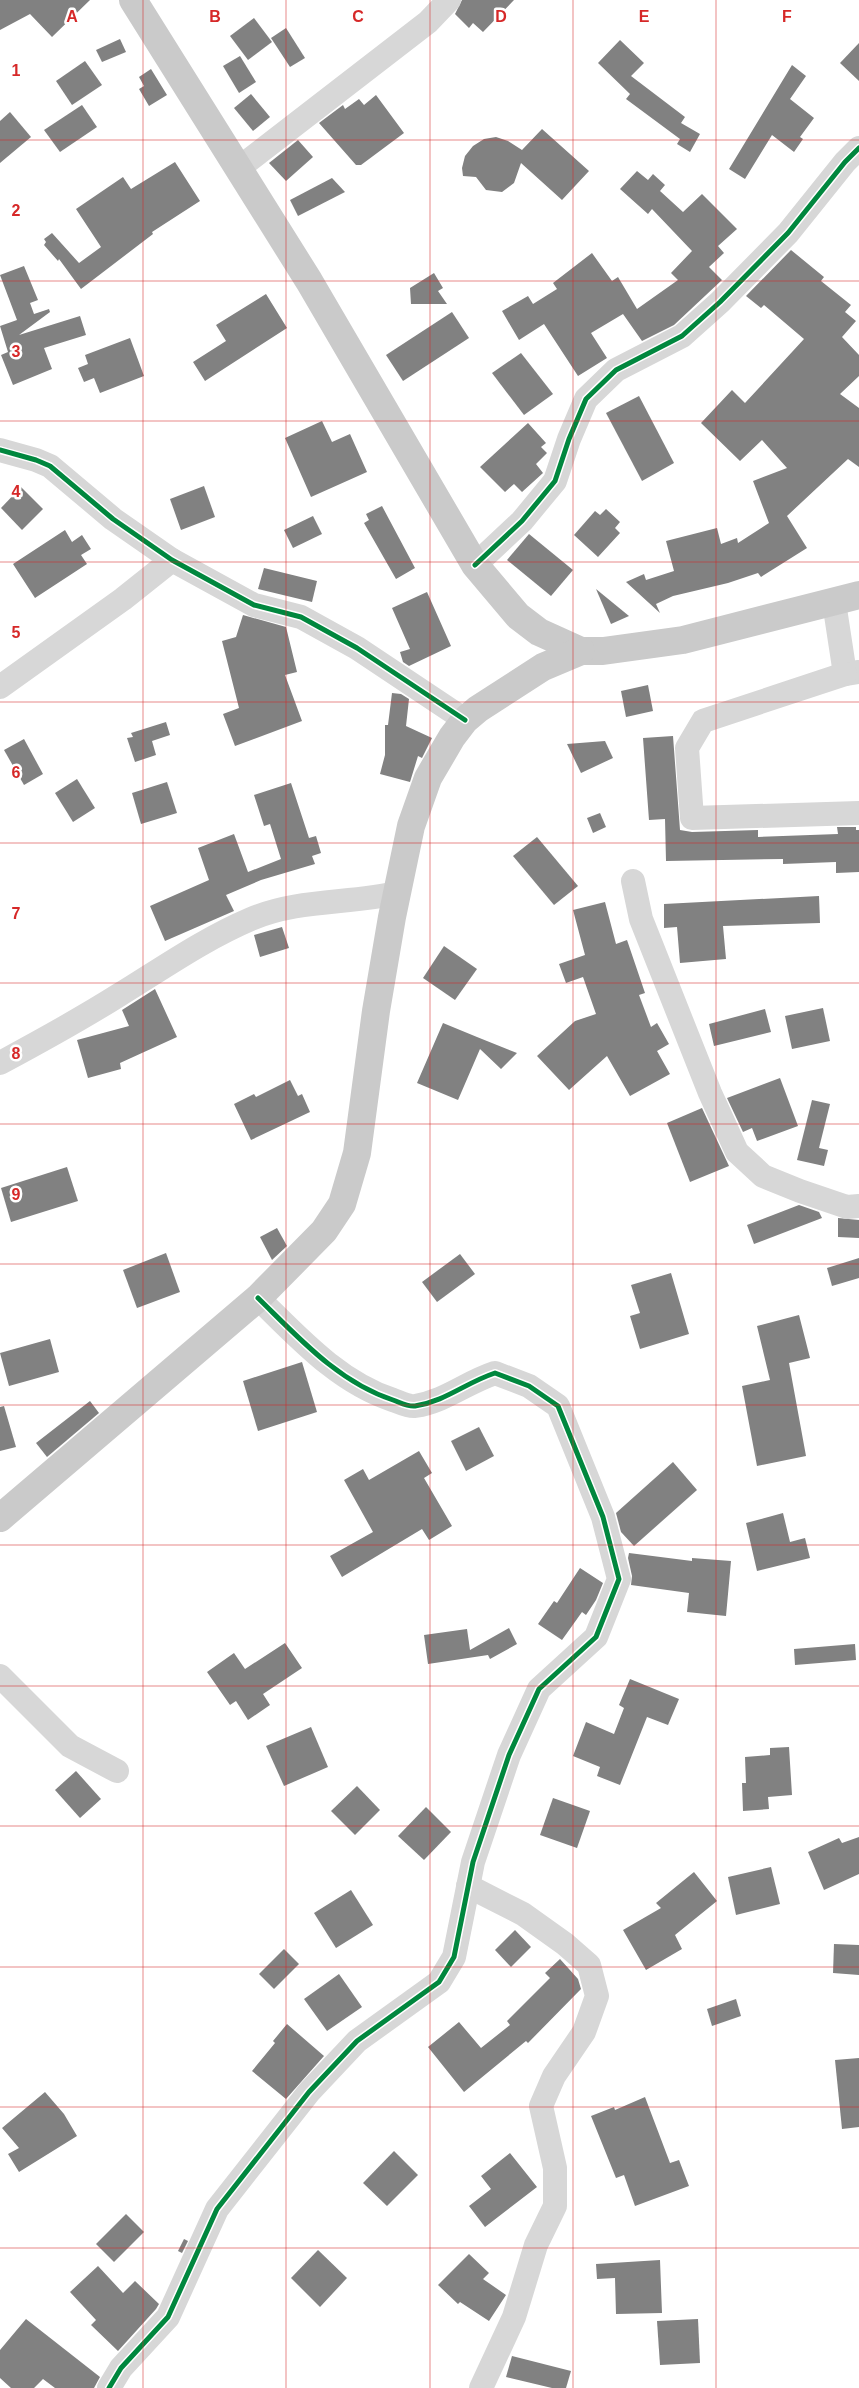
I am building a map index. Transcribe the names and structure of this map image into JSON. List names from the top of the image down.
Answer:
{
  "grid": {
    "columns": [
      "A",
      "B",
      "C",
      "D",
      "E",
      "F"
    ],
    "rows": [
      "1",
      "2",
      "3",
      "4",
      "5",
      "6",
      "7",
      "8",
      "9"
    ]
  }
}
